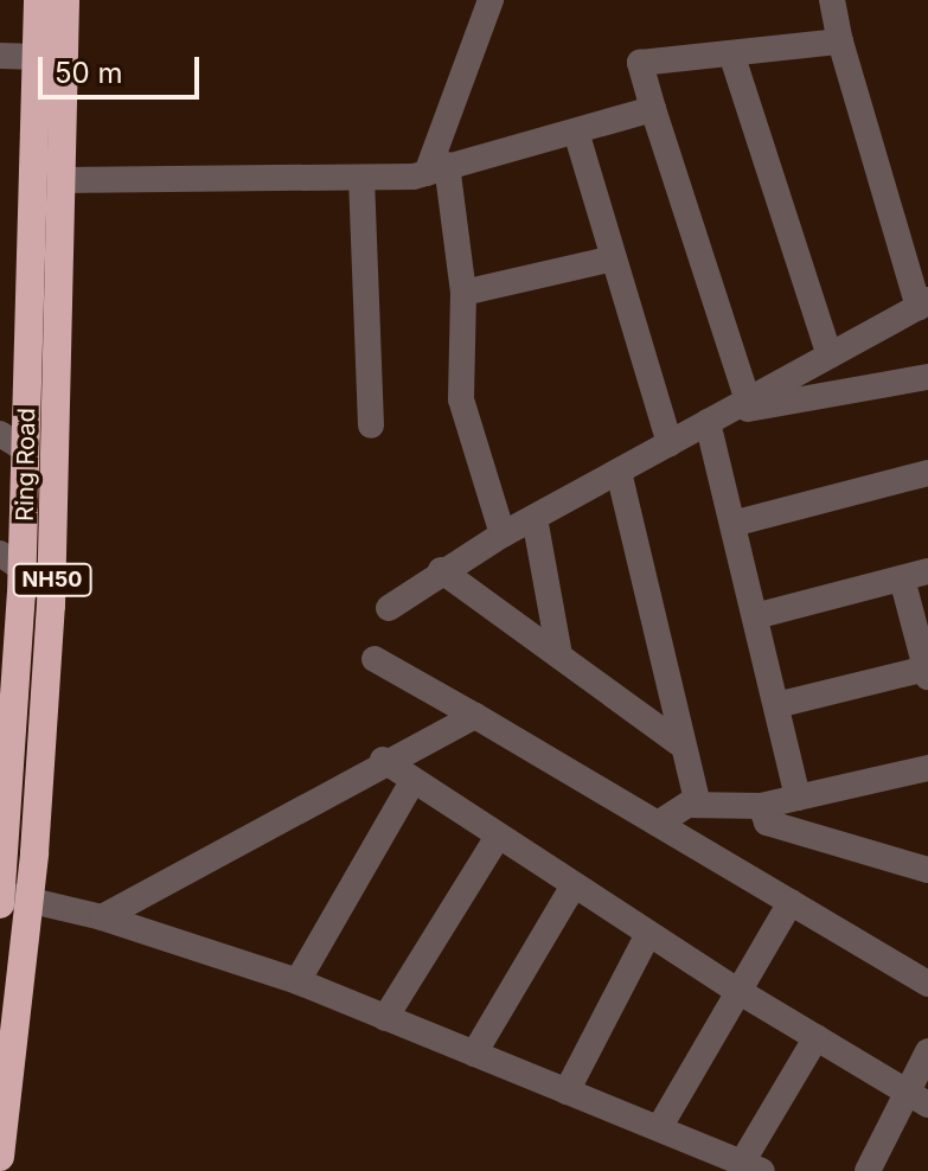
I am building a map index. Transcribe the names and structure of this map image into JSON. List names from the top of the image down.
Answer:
{
  "streets": {
    "highway": ["Ring Road", "NH50"]
  },
  "scale_bar": "50 m"
}
